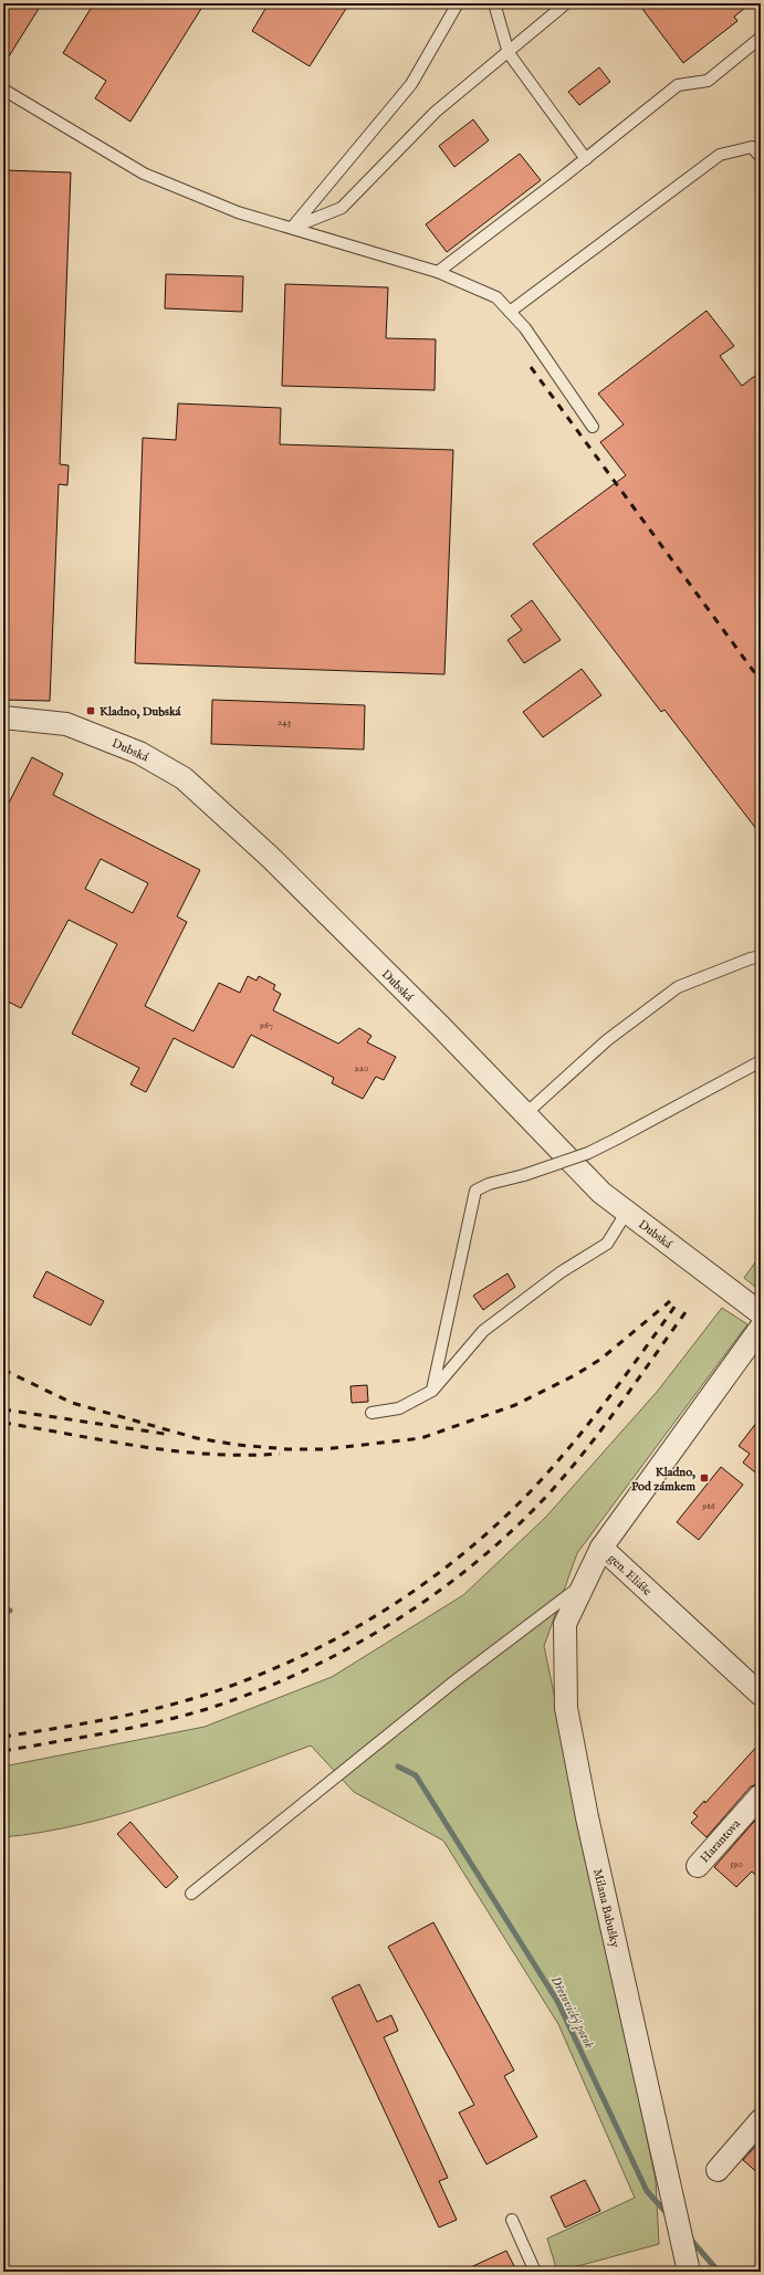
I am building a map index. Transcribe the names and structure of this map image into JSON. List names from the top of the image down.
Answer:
{
  "streets": {
    "street": [
      "Dubská",
      "gen. Eliáše",
      "Harantova",
      "Milana Babušky"
    ]
  },
  "crossings": [
    ["gen. Eliáše", "Milana Babušky"]
  ],
  "water": ["Dřetovický potok"],
  "places": {
    "transit": ["Kladno, Dubská", "Kladno, Pod zámkem"]
  },
  "house_numbers": [
    "243",
    "967",
    "220",
    "986",
    "590"
  ]
}
